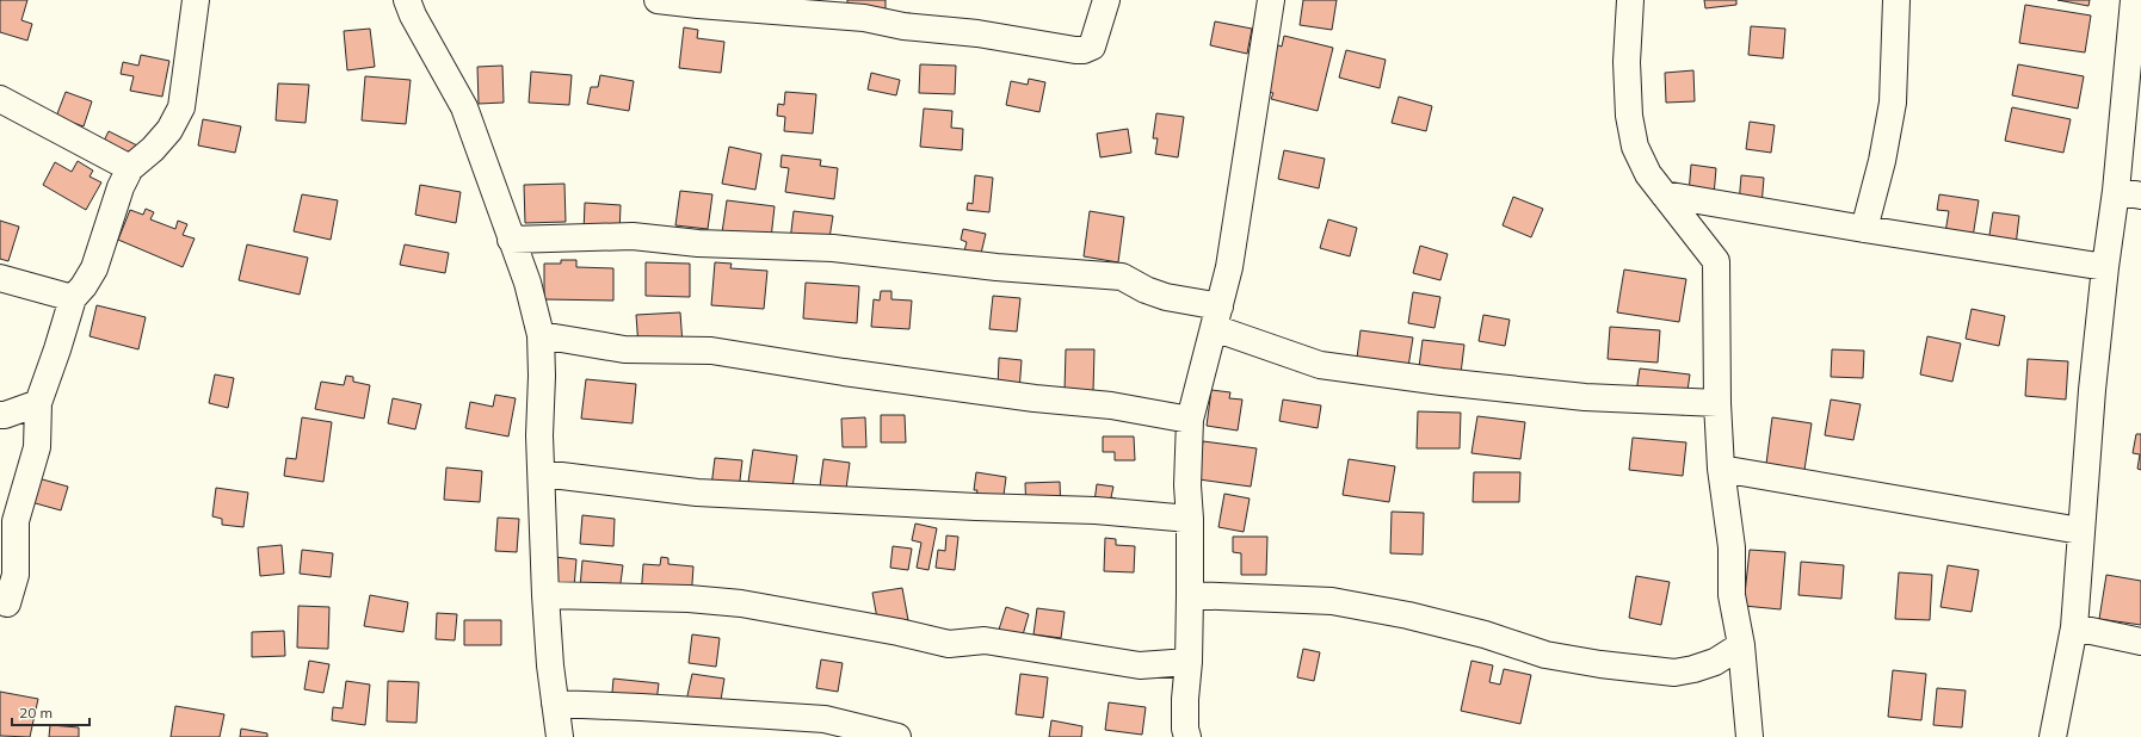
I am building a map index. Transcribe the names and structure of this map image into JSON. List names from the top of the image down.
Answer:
{
  "scale_bar": "20 m"
}
